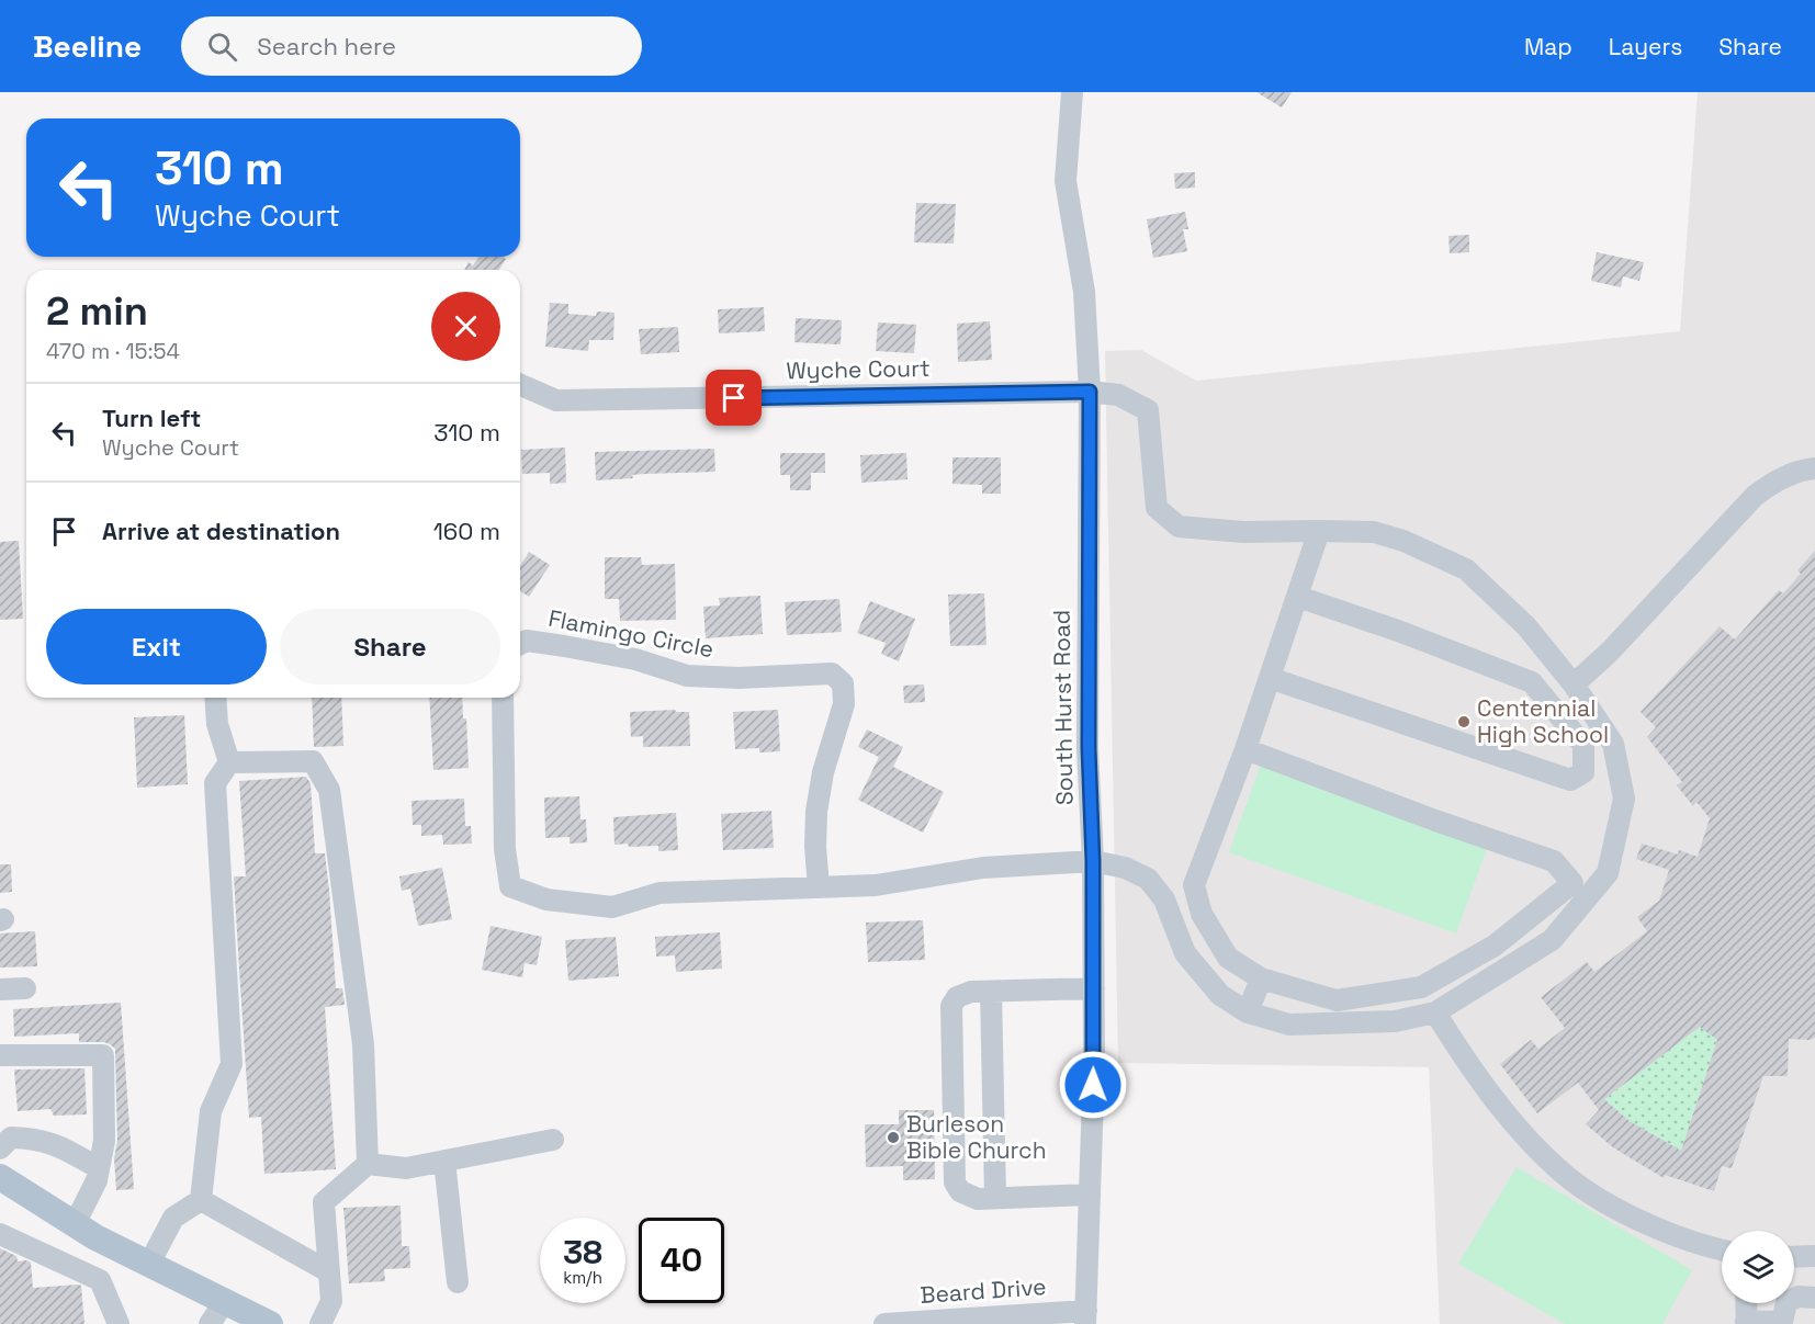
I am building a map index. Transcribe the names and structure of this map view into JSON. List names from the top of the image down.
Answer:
{
  "streets": {
    "street": [
      "Wyche Court",
      "Flamingo Circle",
      "South Hurst Road",
      "Beard Drive"
    ]
  },
  "crossings": [
    ["Wyche Court", "South Hurst Road"],
    ["South Hurst Road", "Beard Drive"]
  ],
  "places": ["Centennial High School", "Burleson Bible Church"],
  "page": {
    "header": "Beeline",
    "search": "Search here",
    "nav": ["Map", "Layers", "Share"],
    "turn": ["310 m", "Wyche Court"],
    "heading": ["2 min", "470 m · 15:54"],
    "list": [
      {
        "name": "Turn left",
        "note": "Wyche Court",
        "value": "310 m"
      },
      {
        "name": "Arrive at destination",
        "value": "160 m"
      }
    ],
    "buttons": ["Exit", "Share"],
    "speed": "38 km/h",
    "limit": "40"
  }
}
